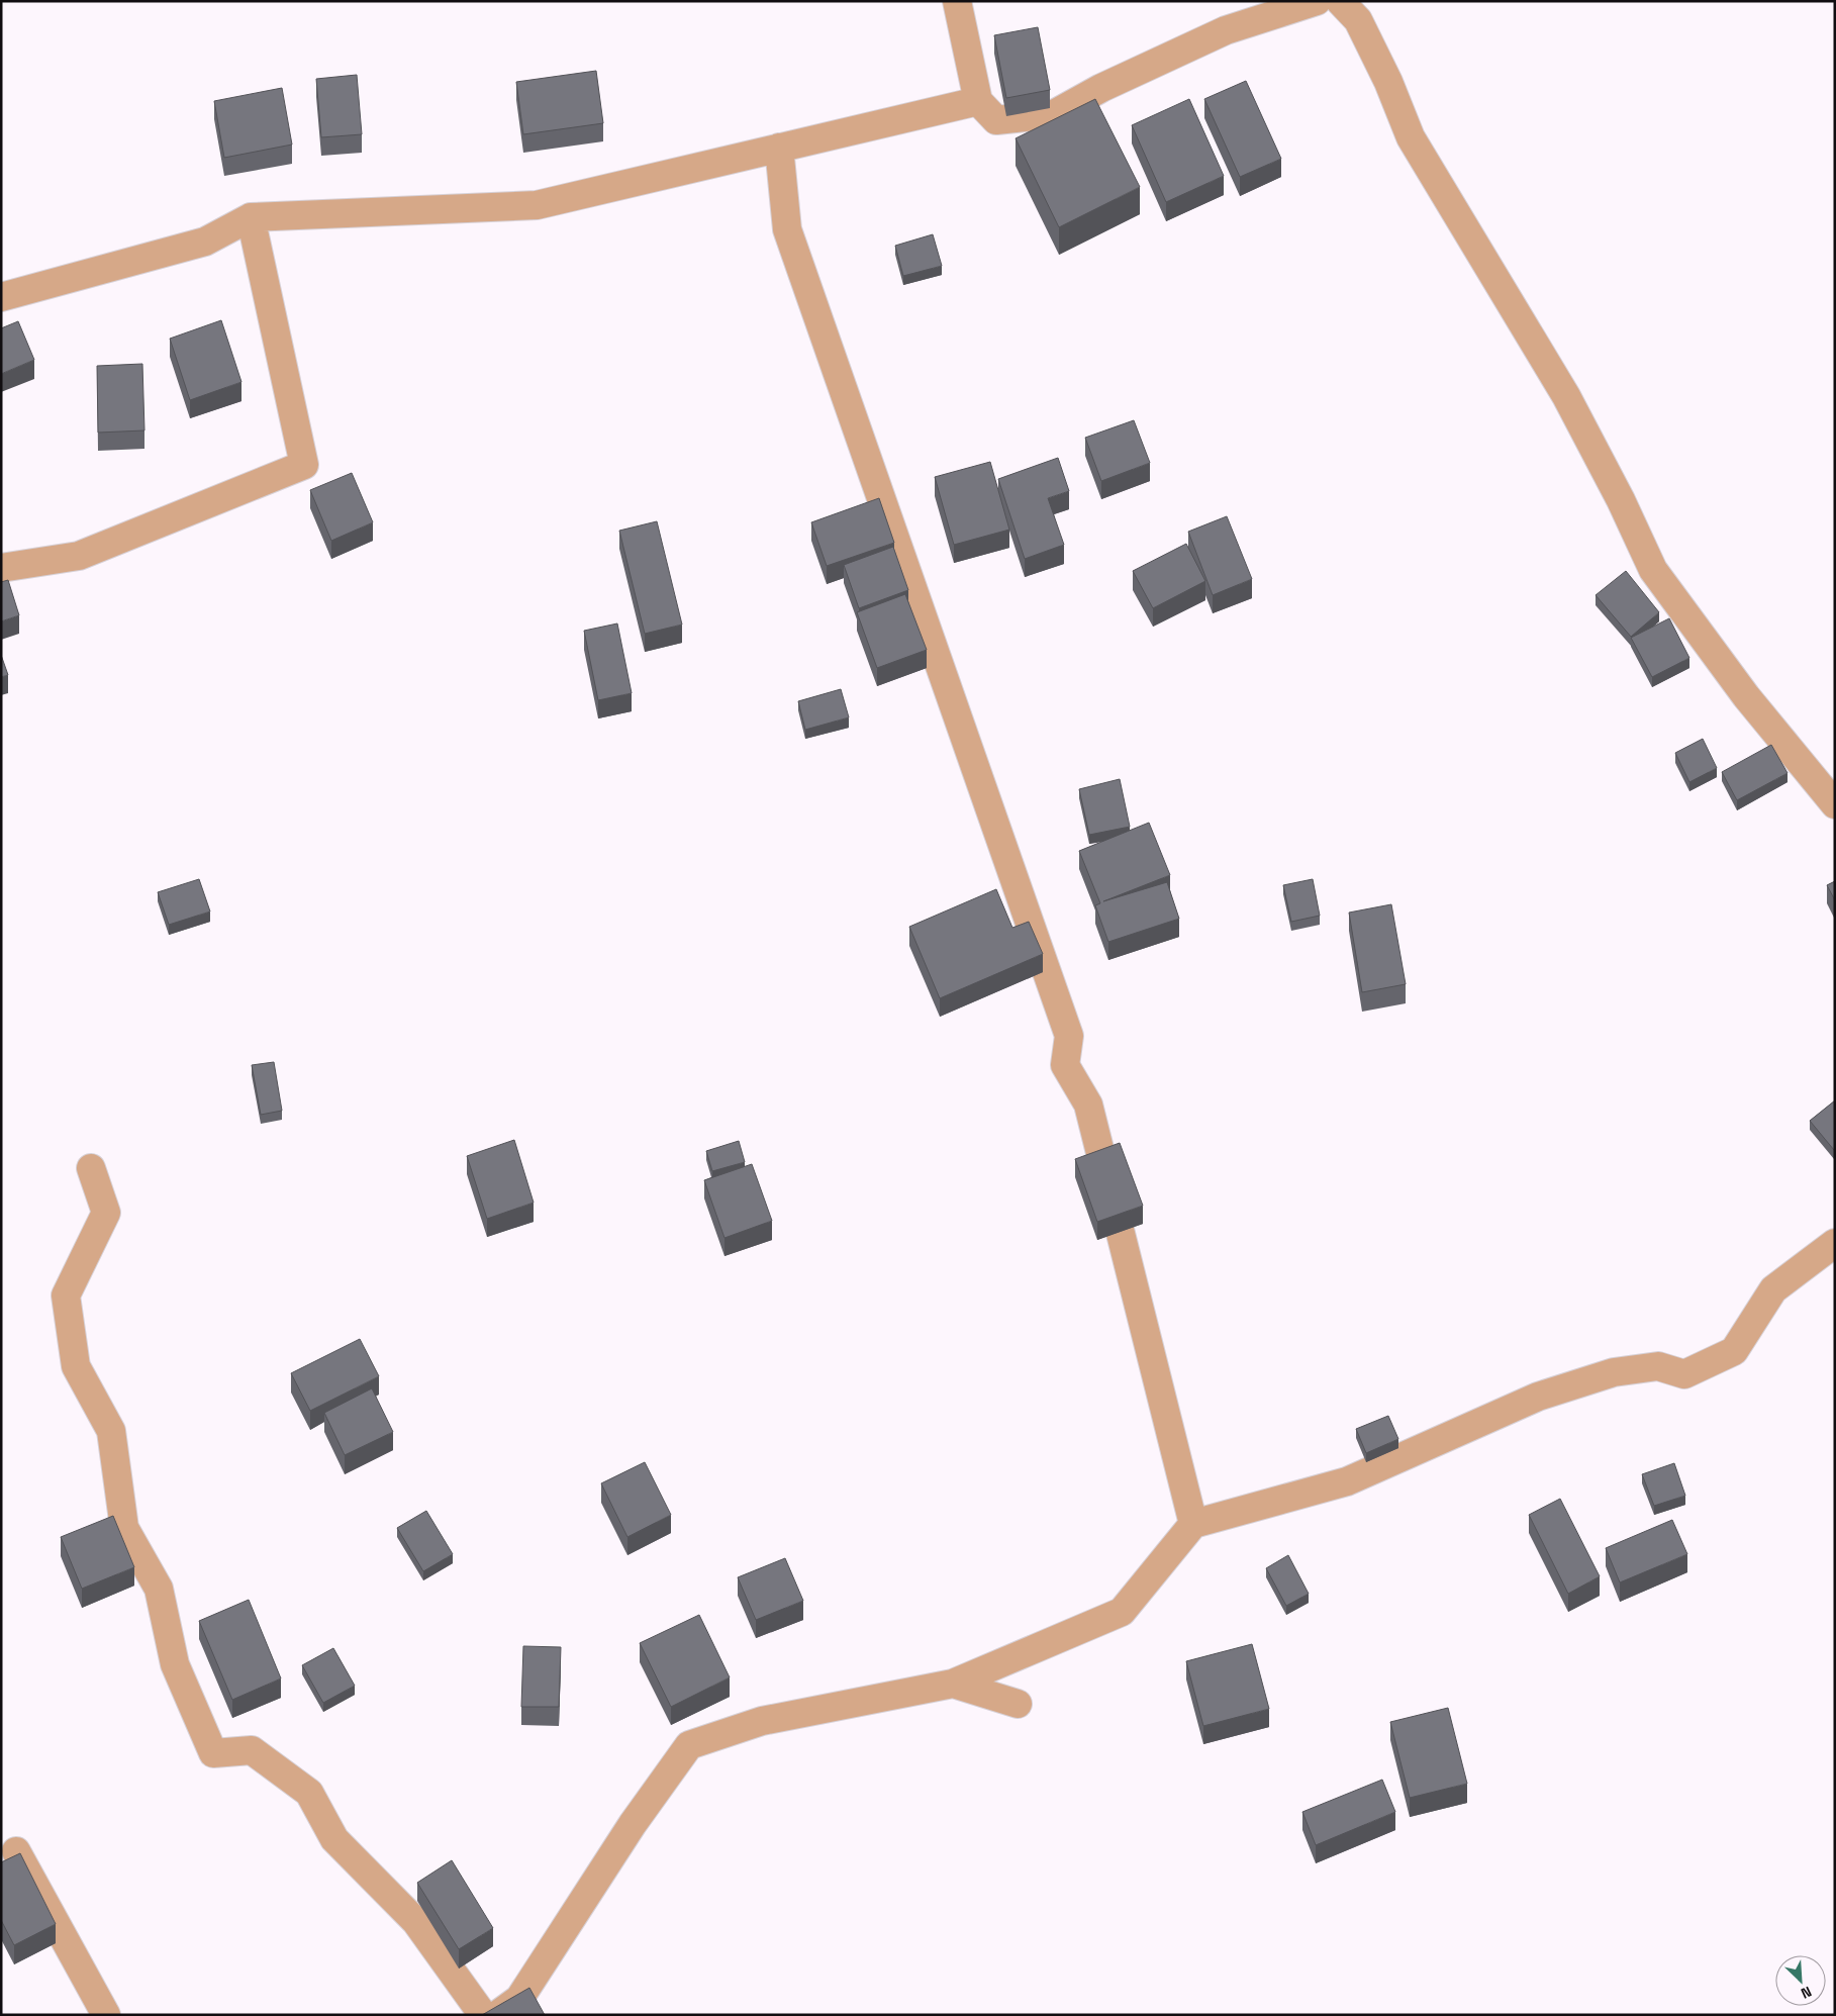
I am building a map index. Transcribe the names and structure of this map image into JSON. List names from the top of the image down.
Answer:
{
  "north": "bottom right"
}
